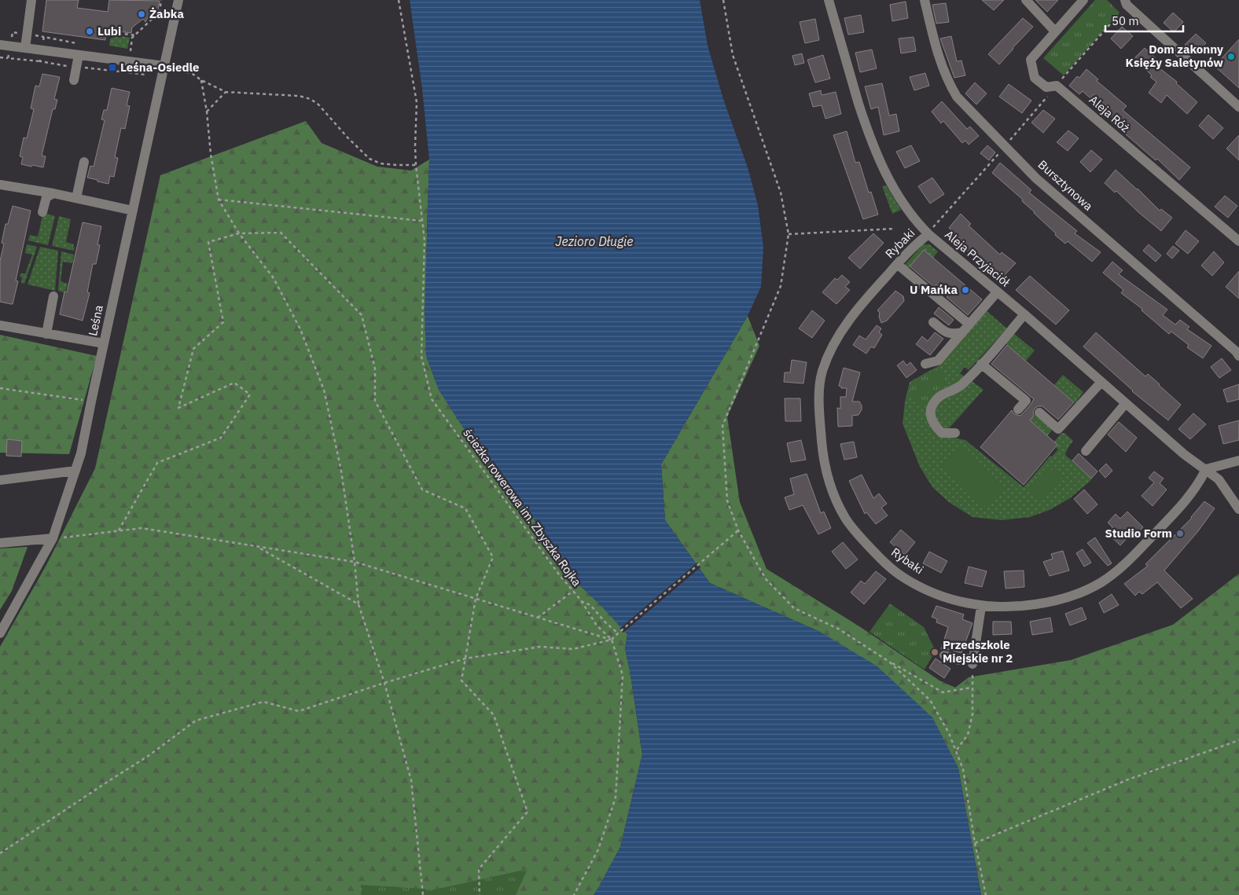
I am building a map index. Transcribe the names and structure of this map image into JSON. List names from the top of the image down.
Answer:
{
  "streets": {
    "street": [
      "Aleja Róż",
      "Bursztynowa",
      "Rybaki",
      "Aleja Przyjaciół",
      "Leśna"
    ],
    "path": ["ścieżka rowerowa im. Zbyszka Rojka"]
  },
  "crossings": [
    ["Rybaki", "Aleja Przyjaciół"]
  ],
  "water": ["Jezioro Długie"],
  "places": {
    "other": [
      "Żabka",
      "Lubi",
      "Dom zakonny Księży Saletynów",
      "U Mańka",
      "Studio Form",
      "Przedszkole Miejskie nr 2"
    ],
    "transit": ["Leśna-Osiedle"]
  },
  "scale_bar": "50 m"
}
